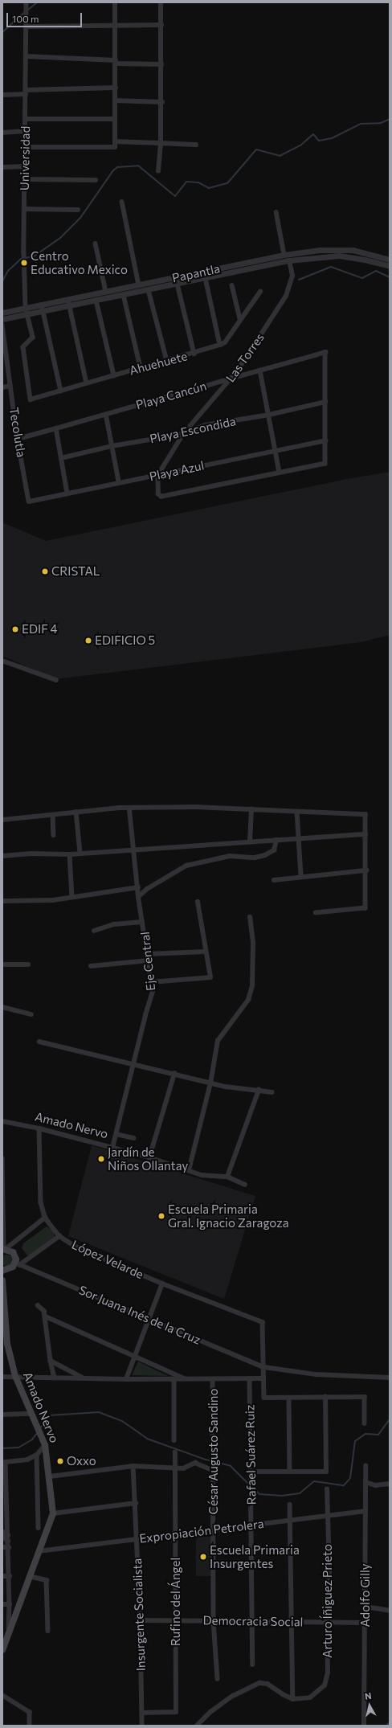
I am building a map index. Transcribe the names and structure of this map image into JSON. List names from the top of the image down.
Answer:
{
  "streets": {
    "main road": ["Amado Nervo"],
    "street": [
      "Universidad",
      "Papantla",
      "Las Torres",
      "Ahuehuete",
      "Playa Cancún",
      "Playa Escondida",
      "Tecolutla",
      "Playa Azul",
      "Eje Central",
      "López Velarde",
      "Sor Juana Inés de la Cruz",
      "César Augusto Sandino",
      "Rafael Suárez Ruiz",
      "Expropiación Petrolera",
      "Adolfo Gilly",
      "Arturo Íñiguez Prieto",
      "Rufino del Ángel",
      "Insurgente Socialista",
      "Democracia Social"
    ]
  },
  "crossings": [
    ["Universidad", "Papantla"],
    ["Universidad", "Ahuehuete"],
    ["Papantla", "Las Torres"],
    ["Las Torres", "Playa Cancún"],
    ["Las Torres", "Playa Escondida"],
    ["Las Torres", "Playa Azul"],
    ["Playa Cancún", "Playa Escondida"],
    ["Playa Cancún", "Tecolutla"],
    ["Tecolutla", "Playa Azul"],
    ["Eje Central", "Amado Nervo"],
    ["Amado Nervo", "López Velarde"],
    ["Amado Nervo", "Expropiación Petrolera"],
    ["López Velarde", "Sor Juana Inés de la Cruz"],
    ["César Augusto Sandino", "Expropiación Petrolera"],
    ["César Augusto Sandino", "Democracia Social"],
    ["Rafael Suárez Ruiz", "Expropiación Petrolera"],
    ["Rafael Suárez Ruiz", "Democracia Social"],
    ["Expropiación Petrolera", "Adolfo Gilly"],
    ["Expropiación Petrolera", "Arturo Íñiguez Prieto"],
    ["Expropiación Petrolera", "Rufino del Ángel"],
    ["Expropiación Petrolera", "Insurgente Socialista"],
    ["Adolfo Gilly", "Democracia Social"],
    ["Arturo Íñiguez Prieto", "Democracia Social"],
    ["Rufino del Ángel", "Insurgente Socialista"],
    ["Rufino del Ángel", "Democracia Social"],
    ["Insurgente Socialista", "Democracia Social"]
  ],
  "places": [
    "Centro Educativo Mexico",
    "CRISTAL",
    "EDIF 4",
    "EDIFICIO 5",
    "Jardín de Niños Ollantay",
    "Escuela Primaria Gral. Ignacio Zaragoza",
    "Oxxo",
    "Escuela Primaria Insurgentes"
  ],
  "scale_bar": "100 m",
  "north": "top"
}
